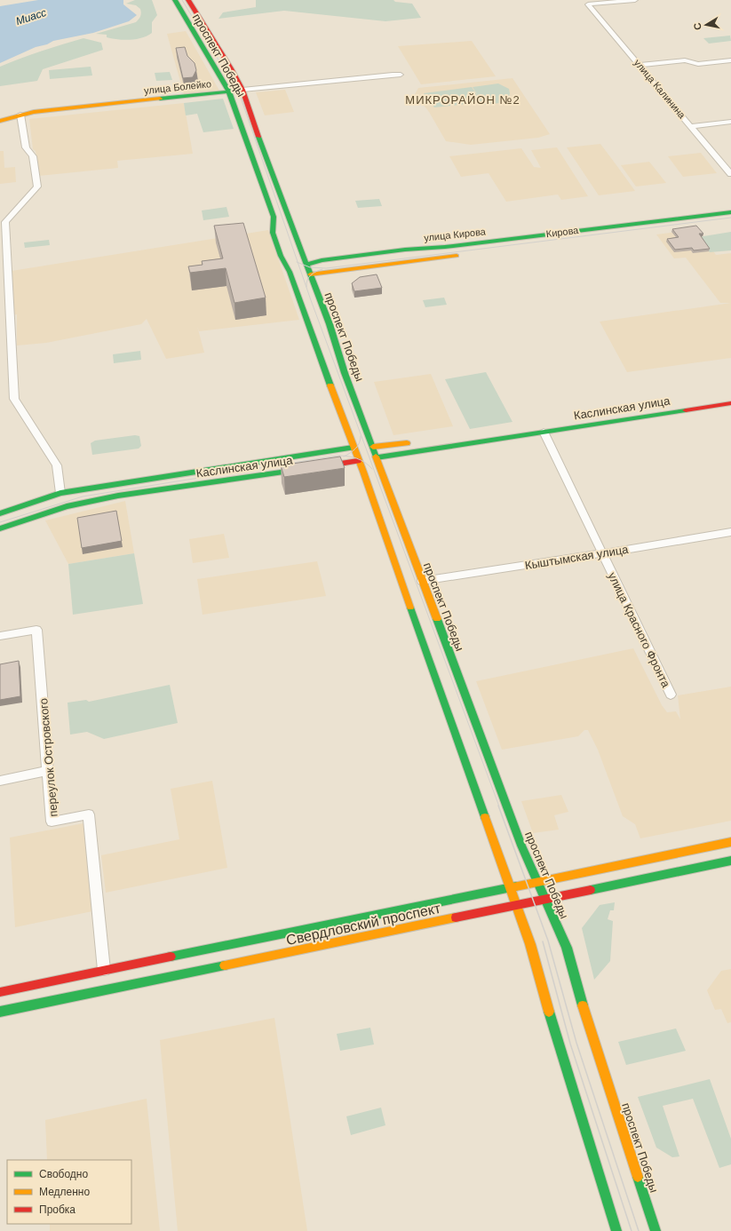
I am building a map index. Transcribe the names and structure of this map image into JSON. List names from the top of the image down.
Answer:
{
  "streets": {
    "main road": [
      "проспект Победы",
      "улица Болейко",
      "улица Кирова",
      "Каслинская улица",
      "Свердловский проспект"
    ],
    "street": [
      "улица Калинина",
      "Кыштымская улица",
      "улица Красного Фронта",
      "переулок Островского"
    ]
  },
  "crossings": [
    ["проспект Победы", "улица Болейко"],
    ["проспект Победы", "улица Кирова"],
    ["проспект Победы", "Каслинская улица"],
    ["проспект Победы", "Кыштымская улица"],
    ["проспект Победы", "Свердловский проспект"],
    ["Каслинская улица", "улица Красного Фронта"],
    ["Кыштымская улица", "улица Красного Фронта"],
    ["переулок Островского", "Свердловский проспект"]
  ],
  "districts": ["МИКРОРАЙОН №2"],
  "water": ["Миасс"],
  "legend": ["Свободно", "Медленно", "Пробка"],
  "north": "left"
}
